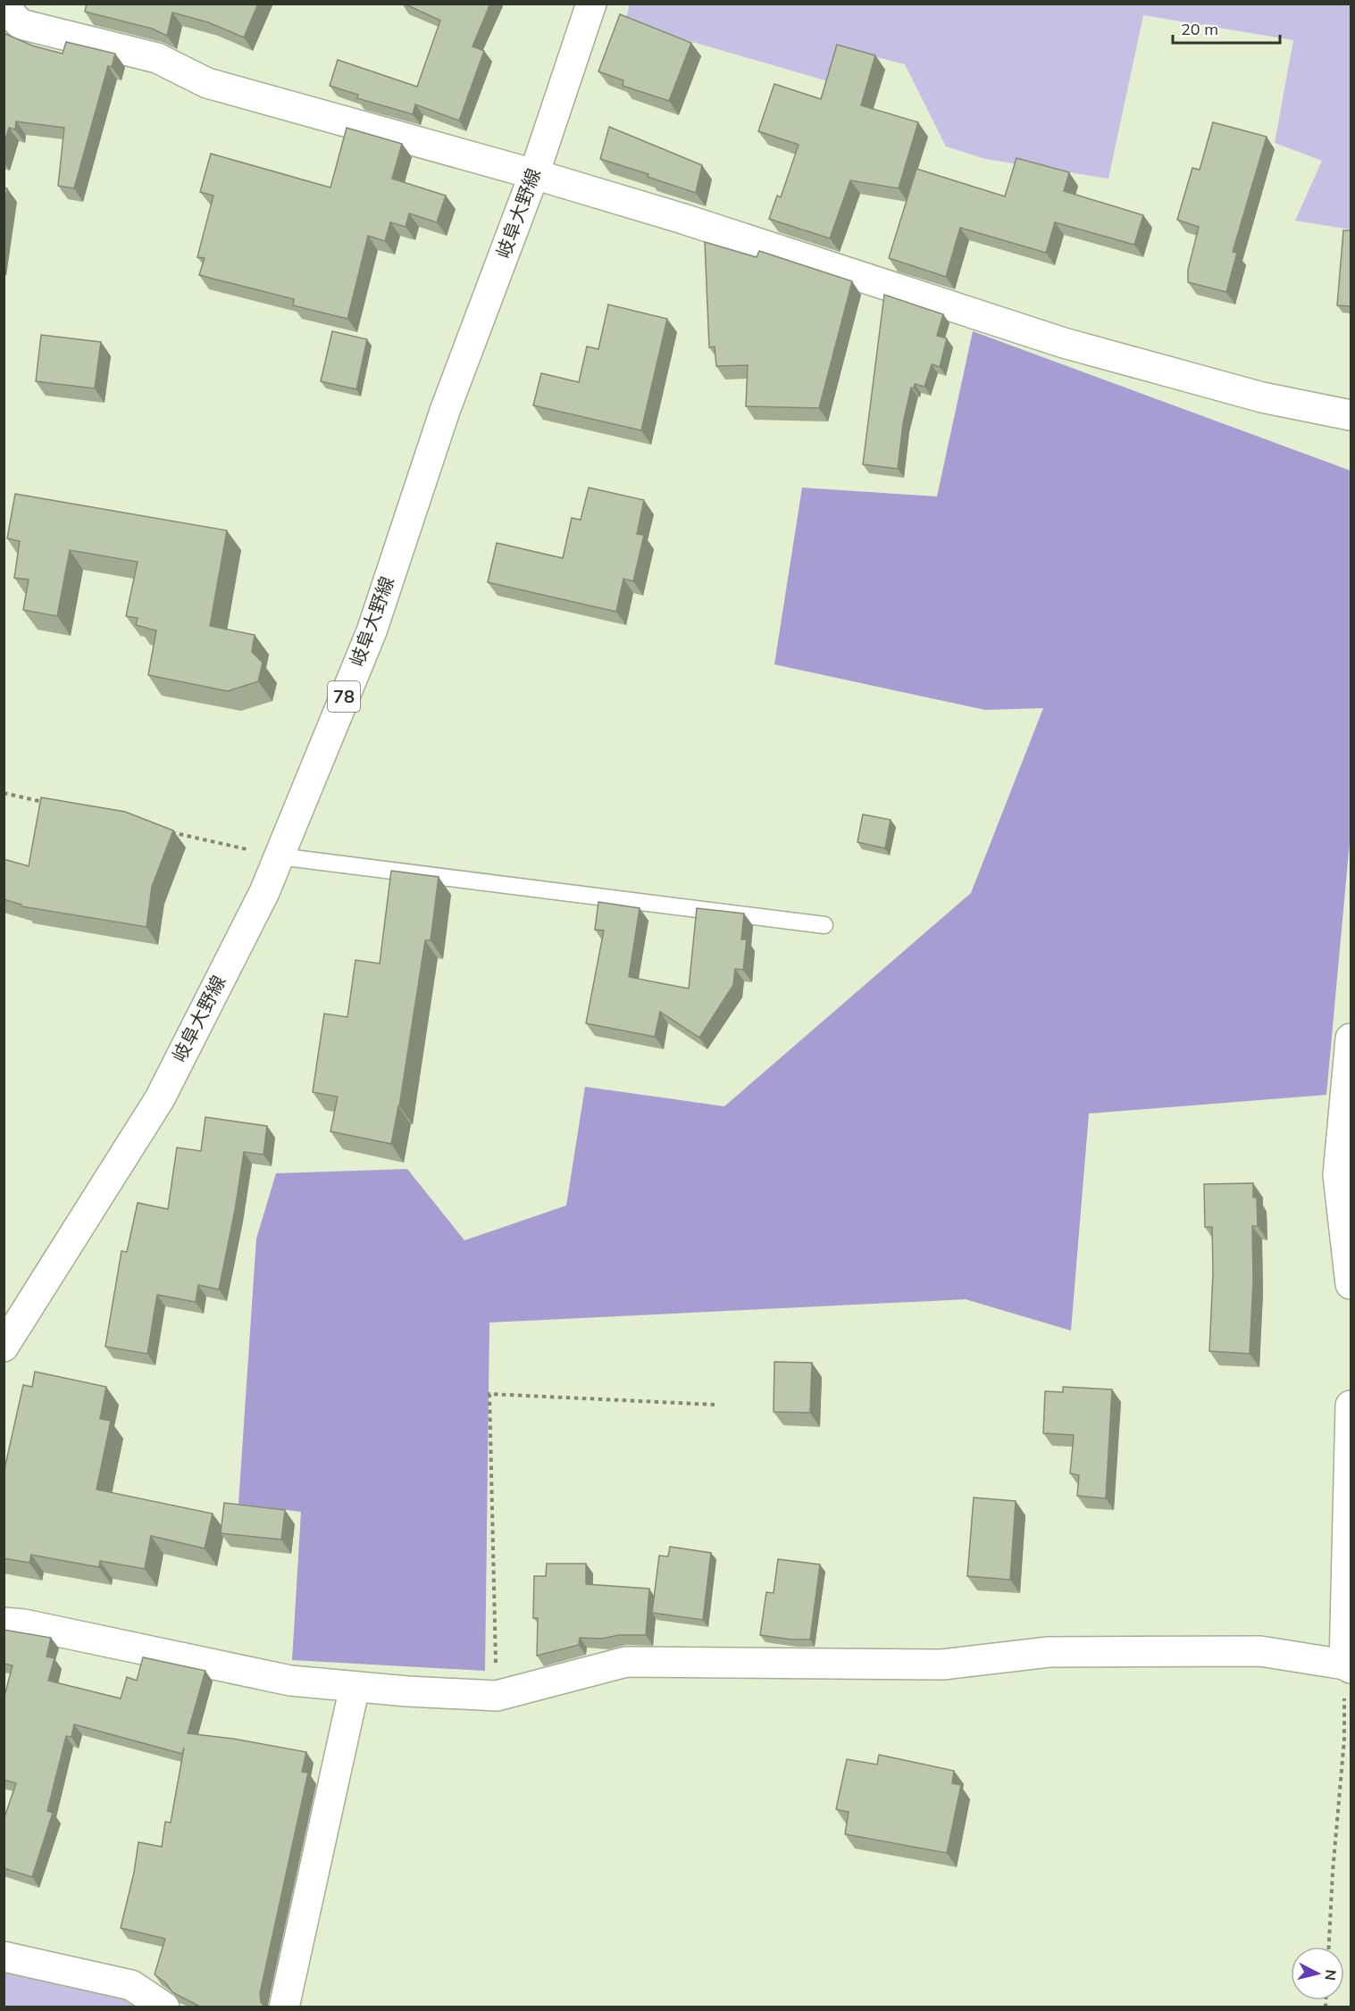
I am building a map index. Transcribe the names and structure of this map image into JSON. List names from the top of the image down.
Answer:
{
  "streets": {
    "street": ["岐阜大野線", "78"]
  },
  "scale_bar": "20 m",
  "north": "right"
}
